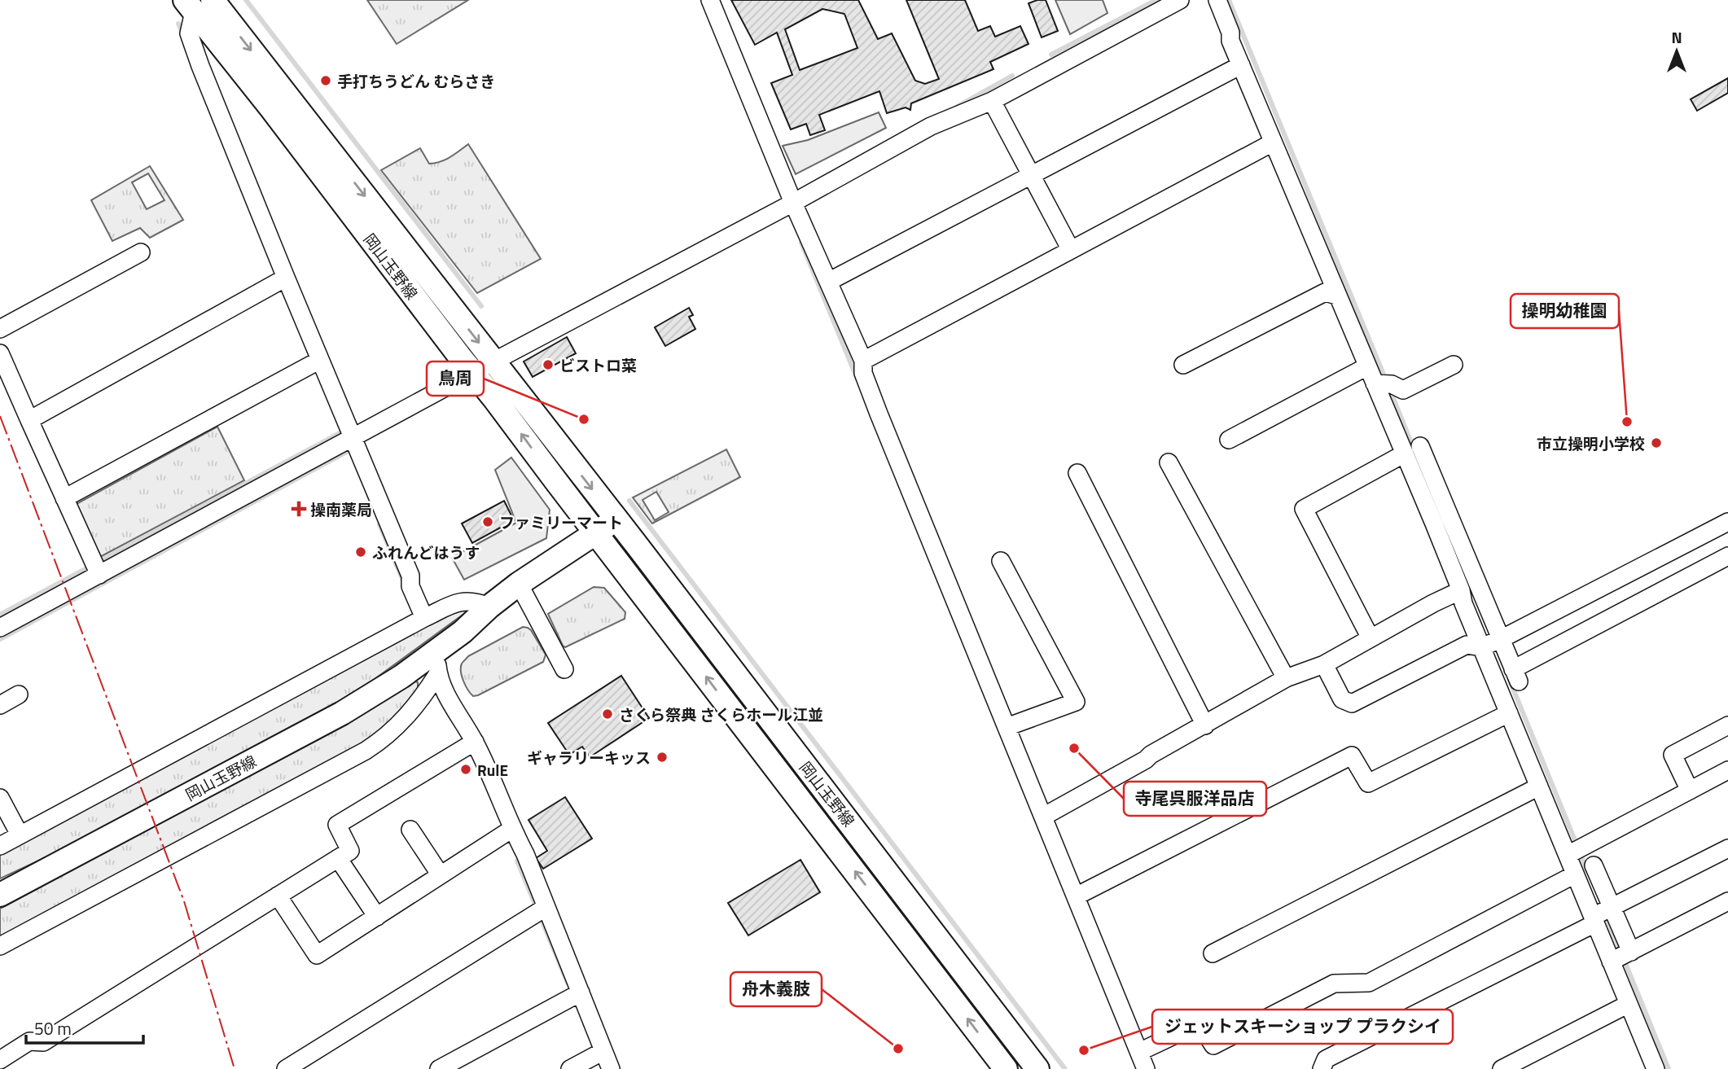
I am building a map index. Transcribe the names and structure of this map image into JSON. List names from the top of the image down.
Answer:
{
  "streets": {
    "main road": ["岡山玉野線"]
  },
  "places": {
    "other": [
      "手打ちうどん むらさき",
      "ビストロ菜",
      "鳥周",
      "操明幼稚園",
      "市立操明小学校",
      "ファミリーマート",
      "ふれんどはうす",
      "さくら祭典 さくらホール江並",
      "寺尾呉服洋品店",
      "ギャラリーキッス",
      "RulE",
      "舟木義肢",
      "ジェットスキーショップ プラクシイ"
    ],
    "health": ["操南薬局"]
  },
  "scale_bar": "50 m",
  "north": "top"
}
